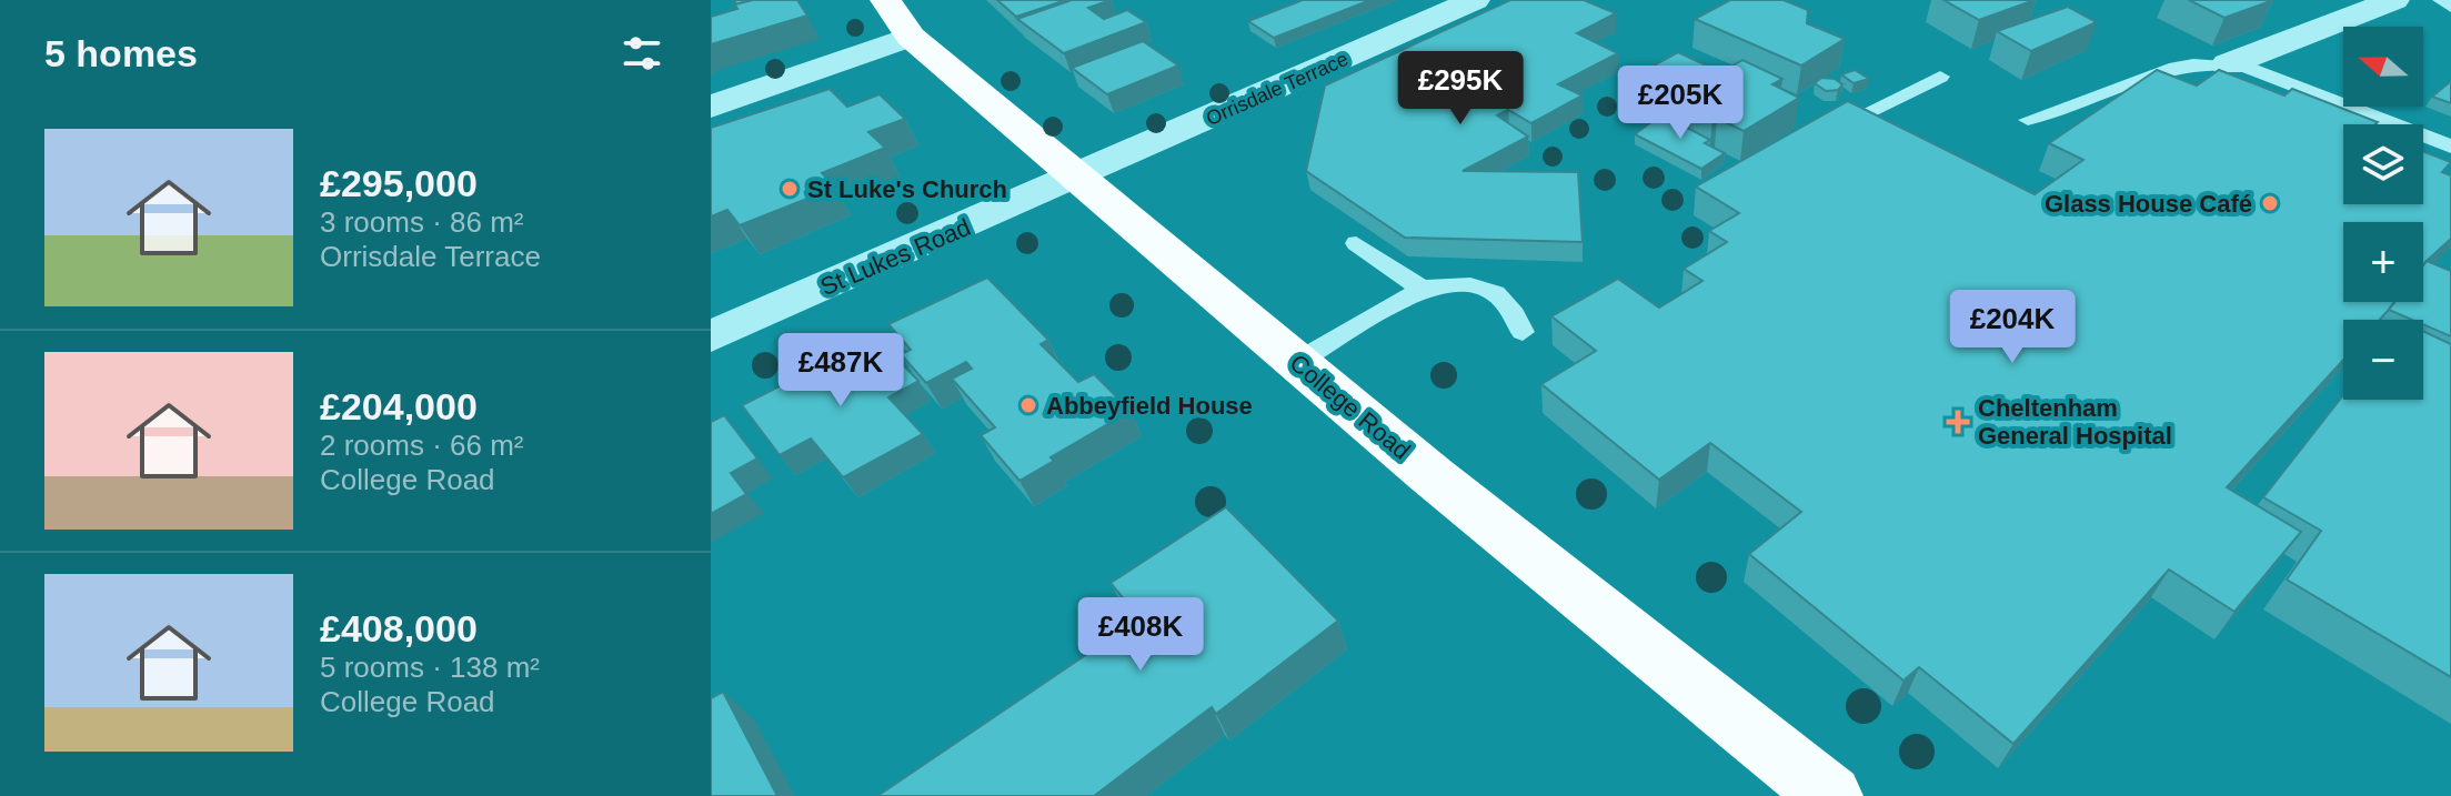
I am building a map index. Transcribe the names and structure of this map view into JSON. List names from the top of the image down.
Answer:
{
  "streets": {
    "main road": ["College Road"],
    "street": ["Orrisdale Terrace", "St Lukes Road"]
  },
  "crossings": [
    ["Orrisdale Terrace", "St Lukes Road"],
    ["Orrisdale Terrace", "College Road"],
    ["St Lukes Road", "College Road"]
  ],
  "places": {
    "other": ["St Luke's Church", "Glass House Café", "Abbeyfield House"],
    "health": ["Cheltenham General Hospital"]
  },
  "north": "left",
  "page": {
    "heading": "5 homes",
    "map_buttons": ["+", "−"],
    "price": [
      "£295K",
      "£205K",
      "£204K",
      "£487K",
      "£408K"
    ],
    "list": [
      {
        "name": "£295,000",
        "note": "3 rooms · 86 m² · Orrisdale Terrace"
      },
      {
        "name": "£204,000",
        "note": "2 rooms · 66 m² · College Road"
      },
      {
        "name": "£408,000",
        "note": "5 rooms · 138 m² · College Road"
      }
    ]
  }
}
